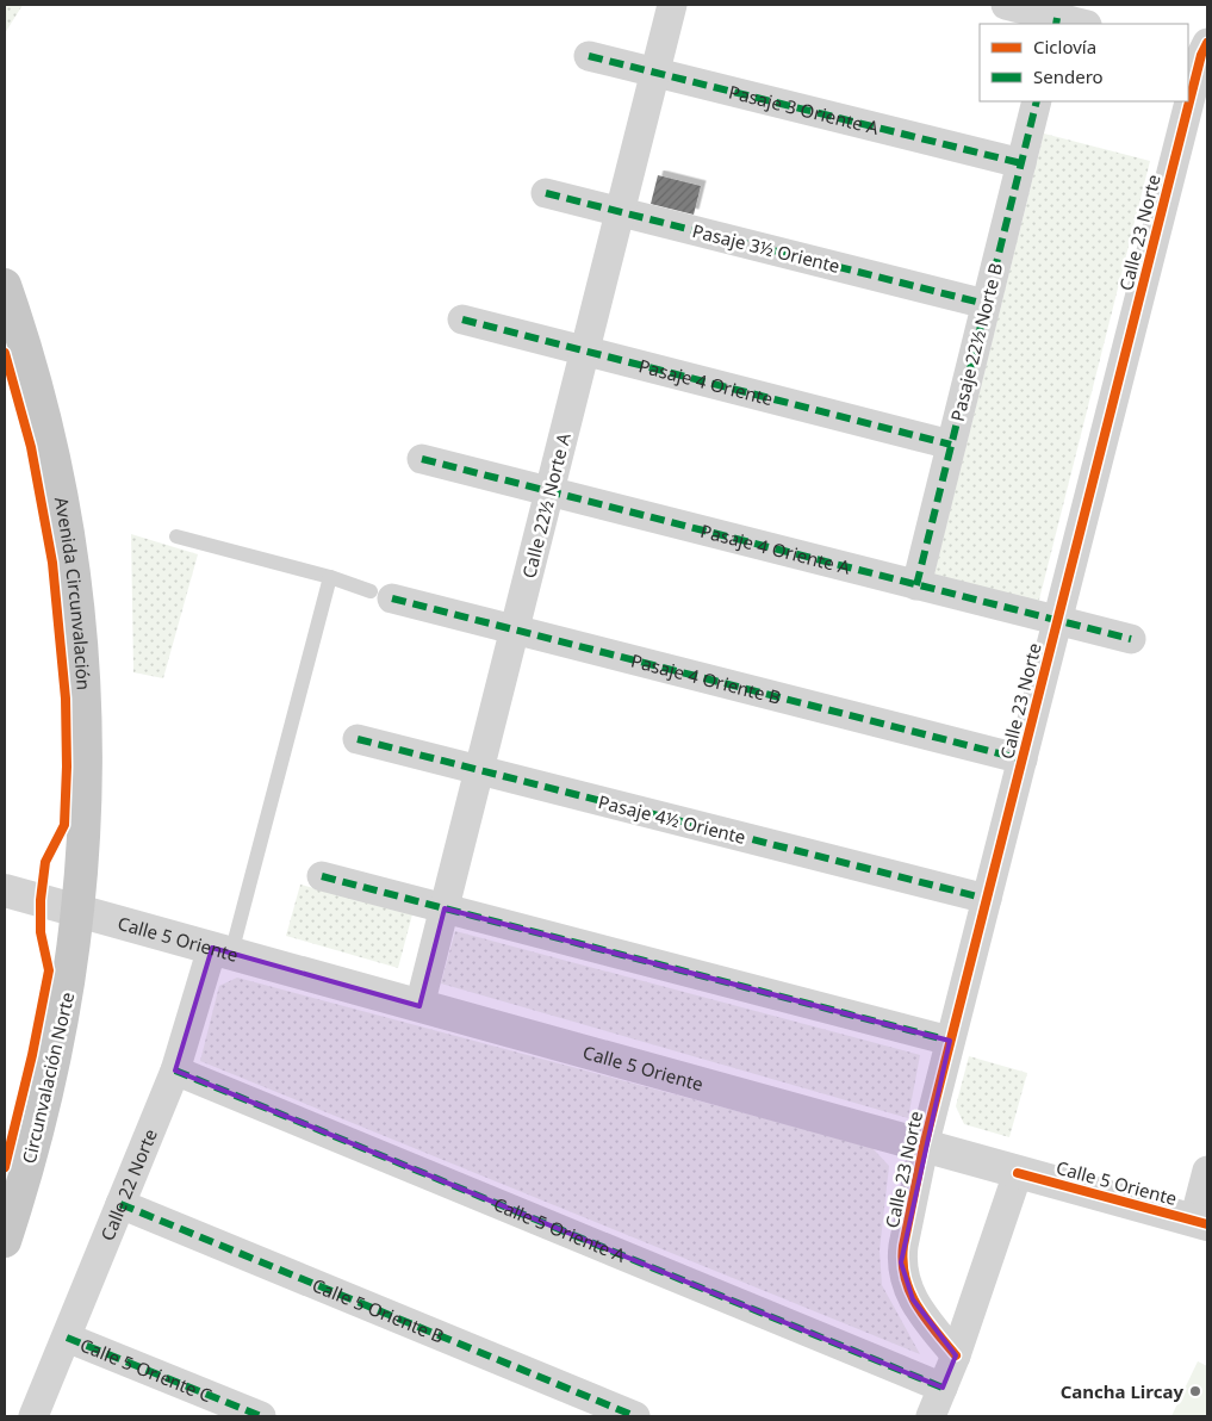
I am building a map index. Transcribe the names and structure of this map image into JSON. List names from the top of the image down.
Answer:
{
  "streets": {
    "main road": ["Avenida Circunvalación", "Circunvalación Norte"],
    "street": [
      "Pasaje 3 Oriente A",
      "Calle 23 Norte",
      "Pasaje 3½ Oriente",
      "Pasaje 22½ Norte B",
      "Pasaje 4 Oriente",
      "Calle 22½ Norte A",
      "Pasaje 4 Oriente A",
      "Pasaje 4 Oriente B",
      "Pasaje 4½ Oriente",
      "Calle 5 Oriente",
      "Calle 22 Norte",
      "Calle 5 Oriente A",
      "Calle 5 Oriente B",
      "Calle 5 Oriente C"
    ]
  },
  "crossings": [
    ["Pasaje 3 Oriente A", "Pasaje 22½ Norte B"],
    ["Pasaje 3 Oriente A", "Calle 22½ Norte A"],
    ["Calle 23 Norte", "Pasaje 4 Oriente A"],
    ["Calle 23 Norte", "Pasaje 4 Oriente B"],
    ["Calle 23 Norte", "Pasaje 4½ Oriente"],
    ["Calle 23 Norte", "Calle 5 Oriente"],
    ["Pasaje 3½ Oriente", "Pasaje 22½ Norte B"],
    ["Pasaje 3½ Oriente", "Calle 22½ Norte A"],
    ["Pasaje 22½ Norte B", "Pasaje 4 Oriente"],
    ["Pasaje 22½ Norte B", "Pasaje 4 Oriente A"],
    ["Pasaje 4 Oriente", "Calle 22½ Norte A"],
    ["Calle 22½ Norte A", "Pasaje 4 Oriente A"],
    ["Calle 22½ Norte A", "Pasaje 4 Oriente B"],
    ["Calle 22½ Norte A", "Pasaje 4½ Oriente"],
    ["Calle 22½ Norte A", "Calle 5 Oriente"],
    ["Avenida Circunvalación", "Calle 5 Oriente"],
    ["Avenida Circunvalación", "Circunvalación Norte"],
    ["Calle 5 Oriente", "Circunvalación Norte"],
    ["Calle 5 Oriente", "Calle 22 Norte"],
    ["Calle 22 Norte", "Calle 5 Oriente A"],
    ["Calle 22 Norte", "Calle 5 Oriente B"],
    ["Calle 22 Norte", "Calle 5 Oriente C"]
  ],
  "places": ["Cancha Lircay"],
  "legend": ["Ciclovía", "Sendero"]
}
